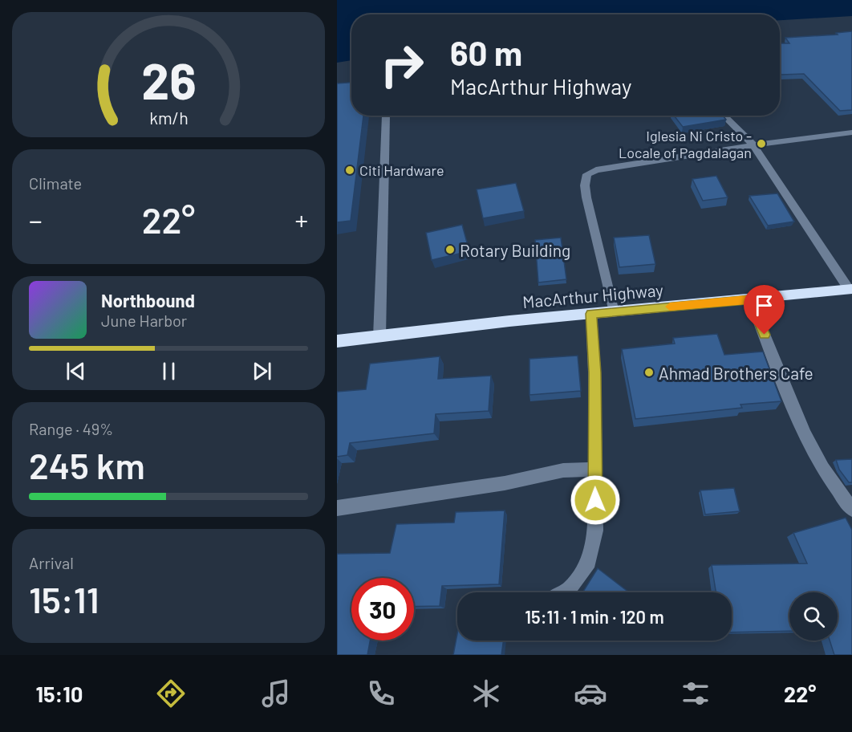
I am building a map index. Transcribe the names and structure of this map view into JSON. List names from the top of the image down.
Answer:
{
  "streets": {
    "highway": ["MacArthur Highway"]
  },
  "places": [
    "Iglesia Ni Cristo - Locale of Pagdalagan",
    "Citi Hardware",
    "Rotary Building",
    "Ahmad Brothers Cafe"
  ],
  "page": {
    "turn": ["60 m", "MacArthur Highway"],
    "tile": [
      "Climate",
      ["Range · 49%", "245 km"],
      ["Arrival", "15:11"]
    ],
    "heat": ["−", "22°", "+"],
    "song": ["Northbound", "June Harbor"],
    "limit": "30",
    "trip": "15:11 · 1 min · 120 m",
    "tabs": ["15:10", "22°"],
    "gauge": ["26", "km/h"]
  }
}
